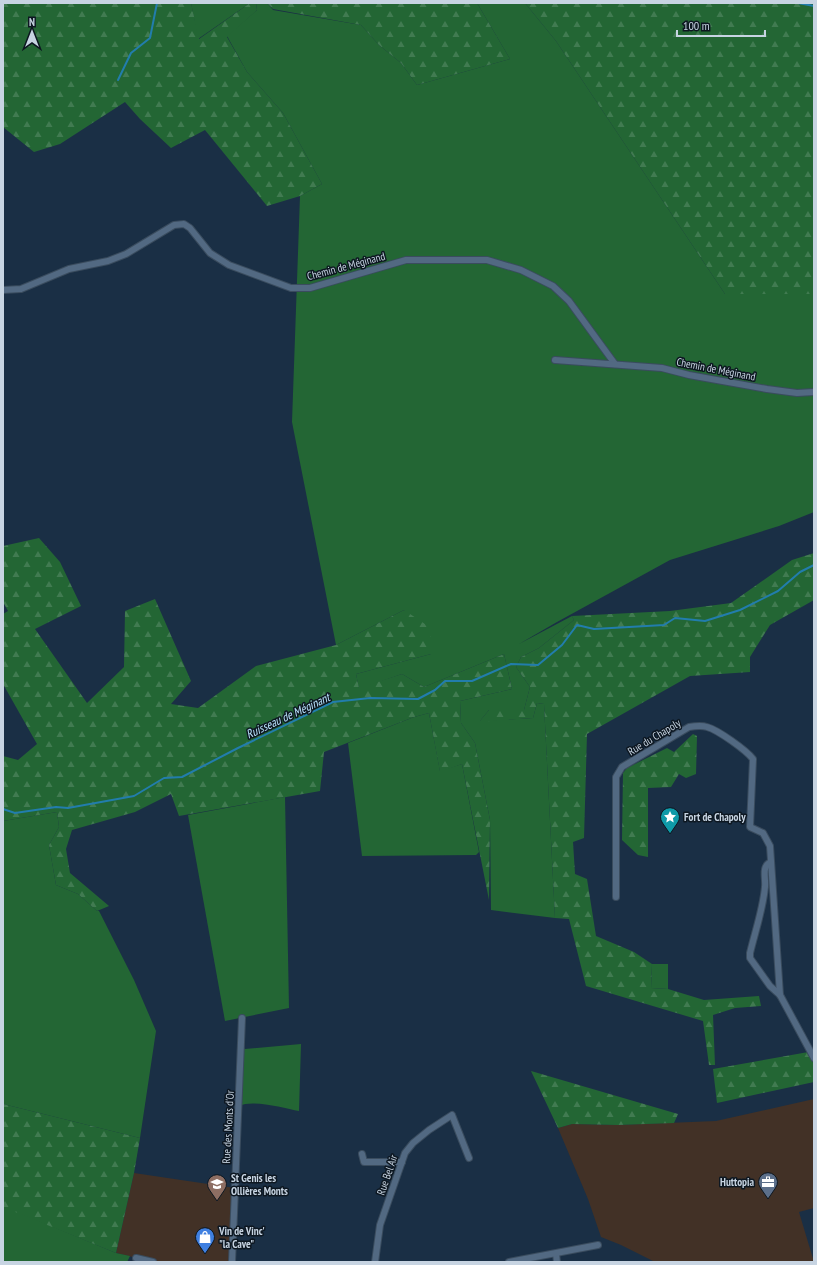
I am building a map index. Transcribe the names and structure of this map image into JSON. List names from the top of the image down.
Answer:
{
  "streets": {
    "street": [
      "Chemin de Méginand",
      "Rue du Chapoly",
      "Rue des Monts d'Or",
      "Rue Bel Air"
    ]
  },
  "water": ["Ruisseau de Méginant"],
  "places": {
    "place": ["Fort de Chapoly"],
    "office": ["Huttopia"],
    "school or university": ["St Genis les Ollières Monts"],
    "shop": ["Vin de Vinc' \"la Cave\""]
  },
  "scale_bar": "100 m",
  "north": "top"
}
